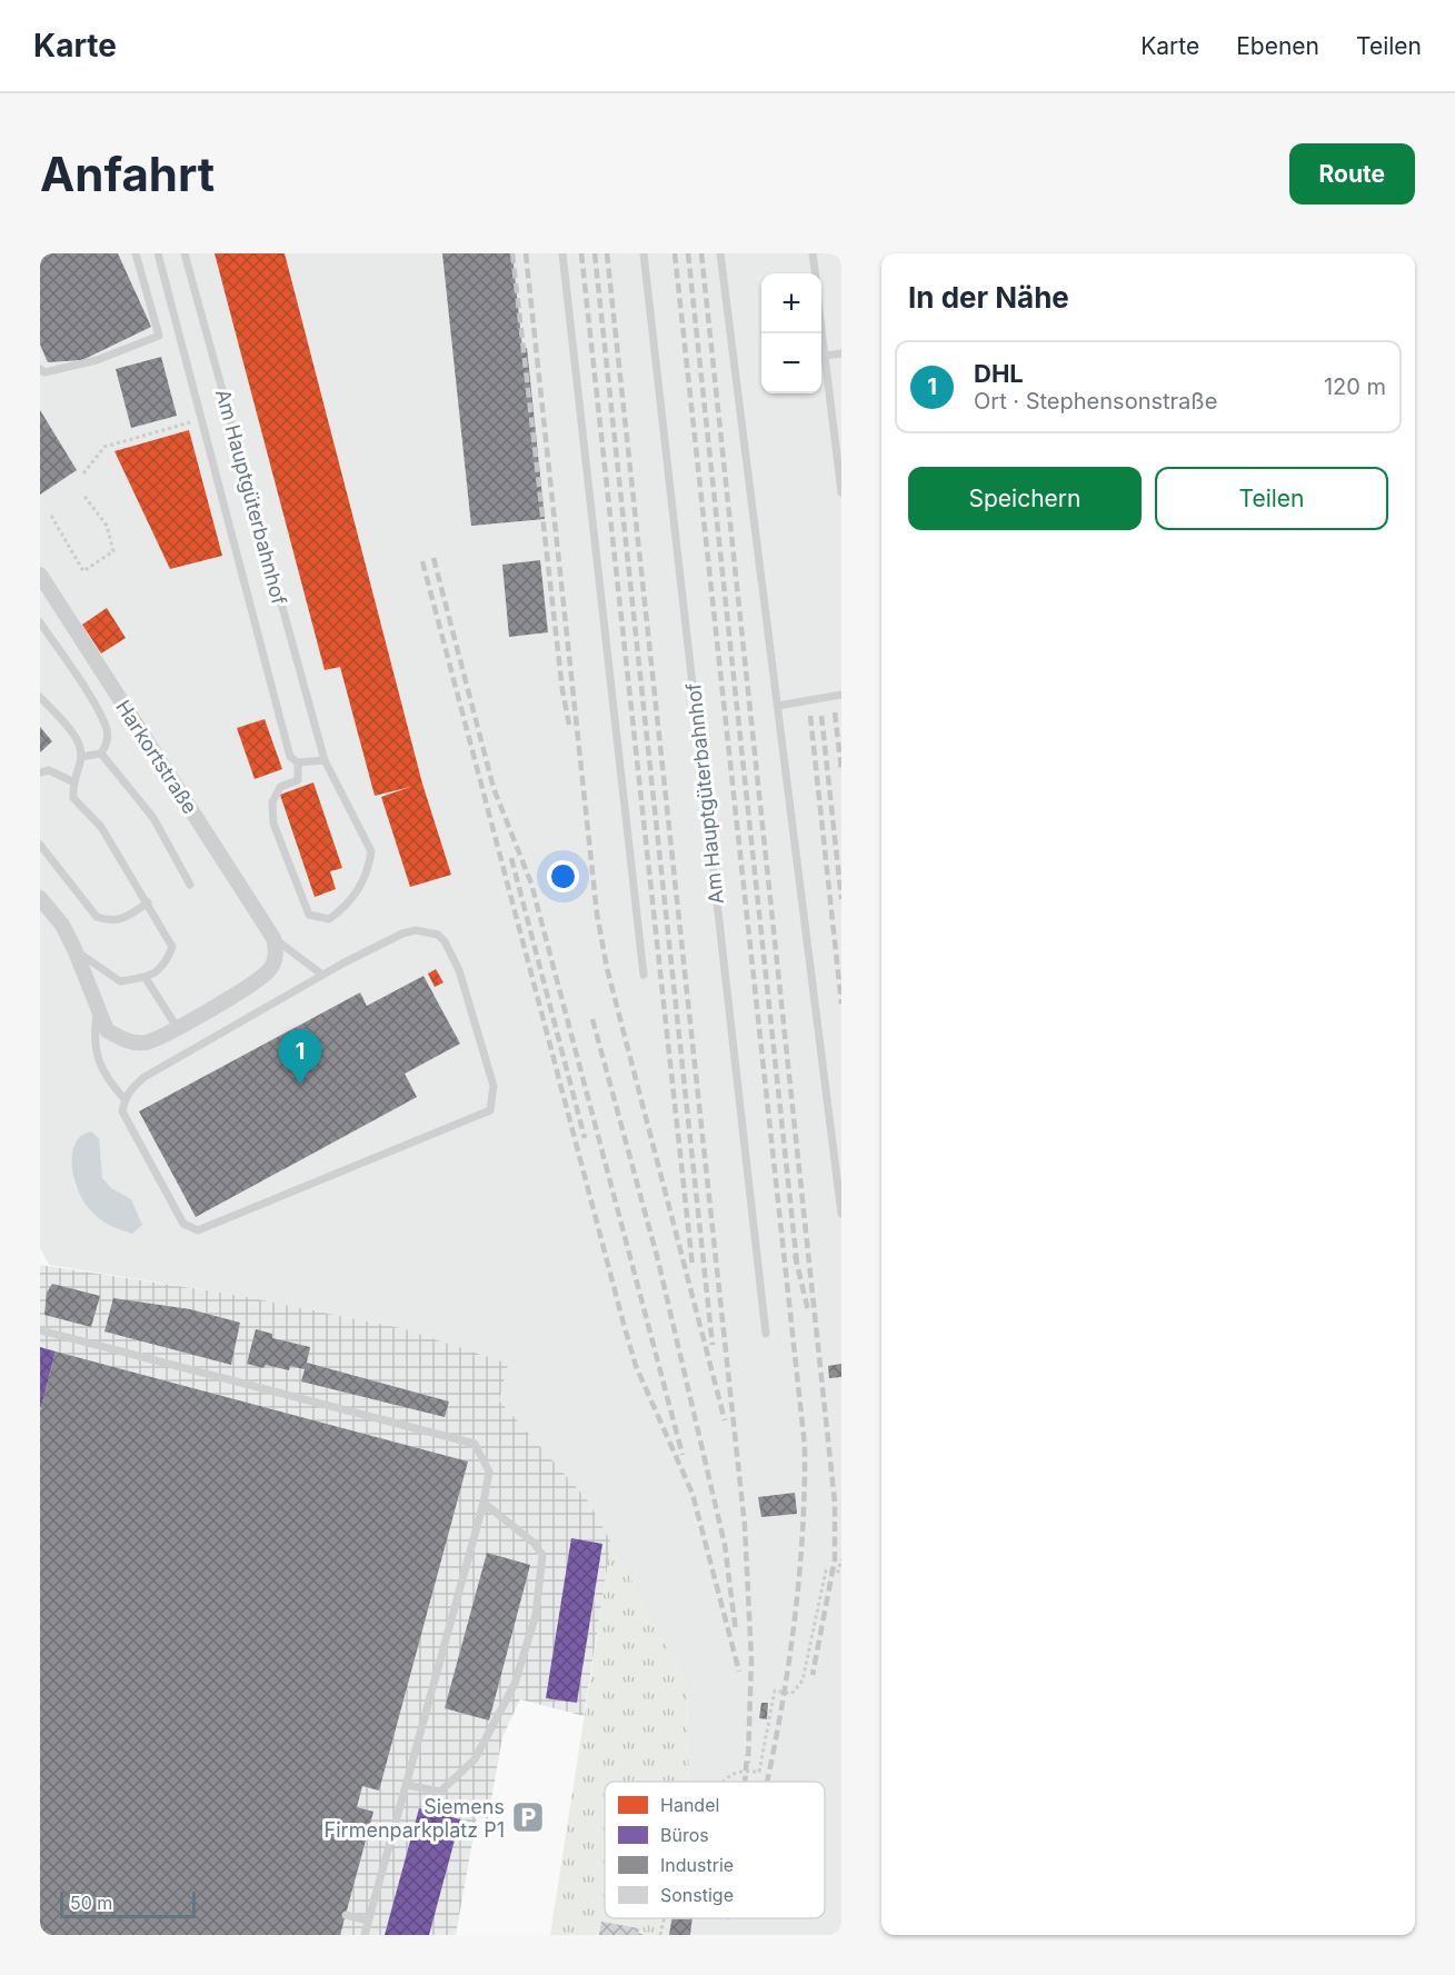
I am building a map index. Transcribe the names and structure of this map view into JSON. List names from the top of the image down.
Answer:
{
  "streets": {
    "street": ["Harkortstraße"],
    "lane": ["Am Hauptgüterbahnhof"]
  },
  "places": {
    "parking": ["Siemens Firmenparkplatz P1"]
  },
  "legend": [
    "Handel",
    "Büros",
    "Industrie",
    "Sonstige"
  ],
  "scale_bar": "50 m",
  "page": {
    "header": "Karte",
    "nav": ["Karte", "Ebenen", "Teilen"],
    "buttons": [
      "Route",
      ["Speichern", "Teilen"]
    ],
    "title": "Anfahrt",
    "heading": "In der Nähe",
    "map_buttons": ["+", "−"],
    "list": [
      {
        "mark": "1",
        "name": "DHL",
        "note": "Ort · Stephensonstraße",
        "value": "120 m"
      }
    ],
    "pins": "1",
    "scale": "50 m"
  }
}
